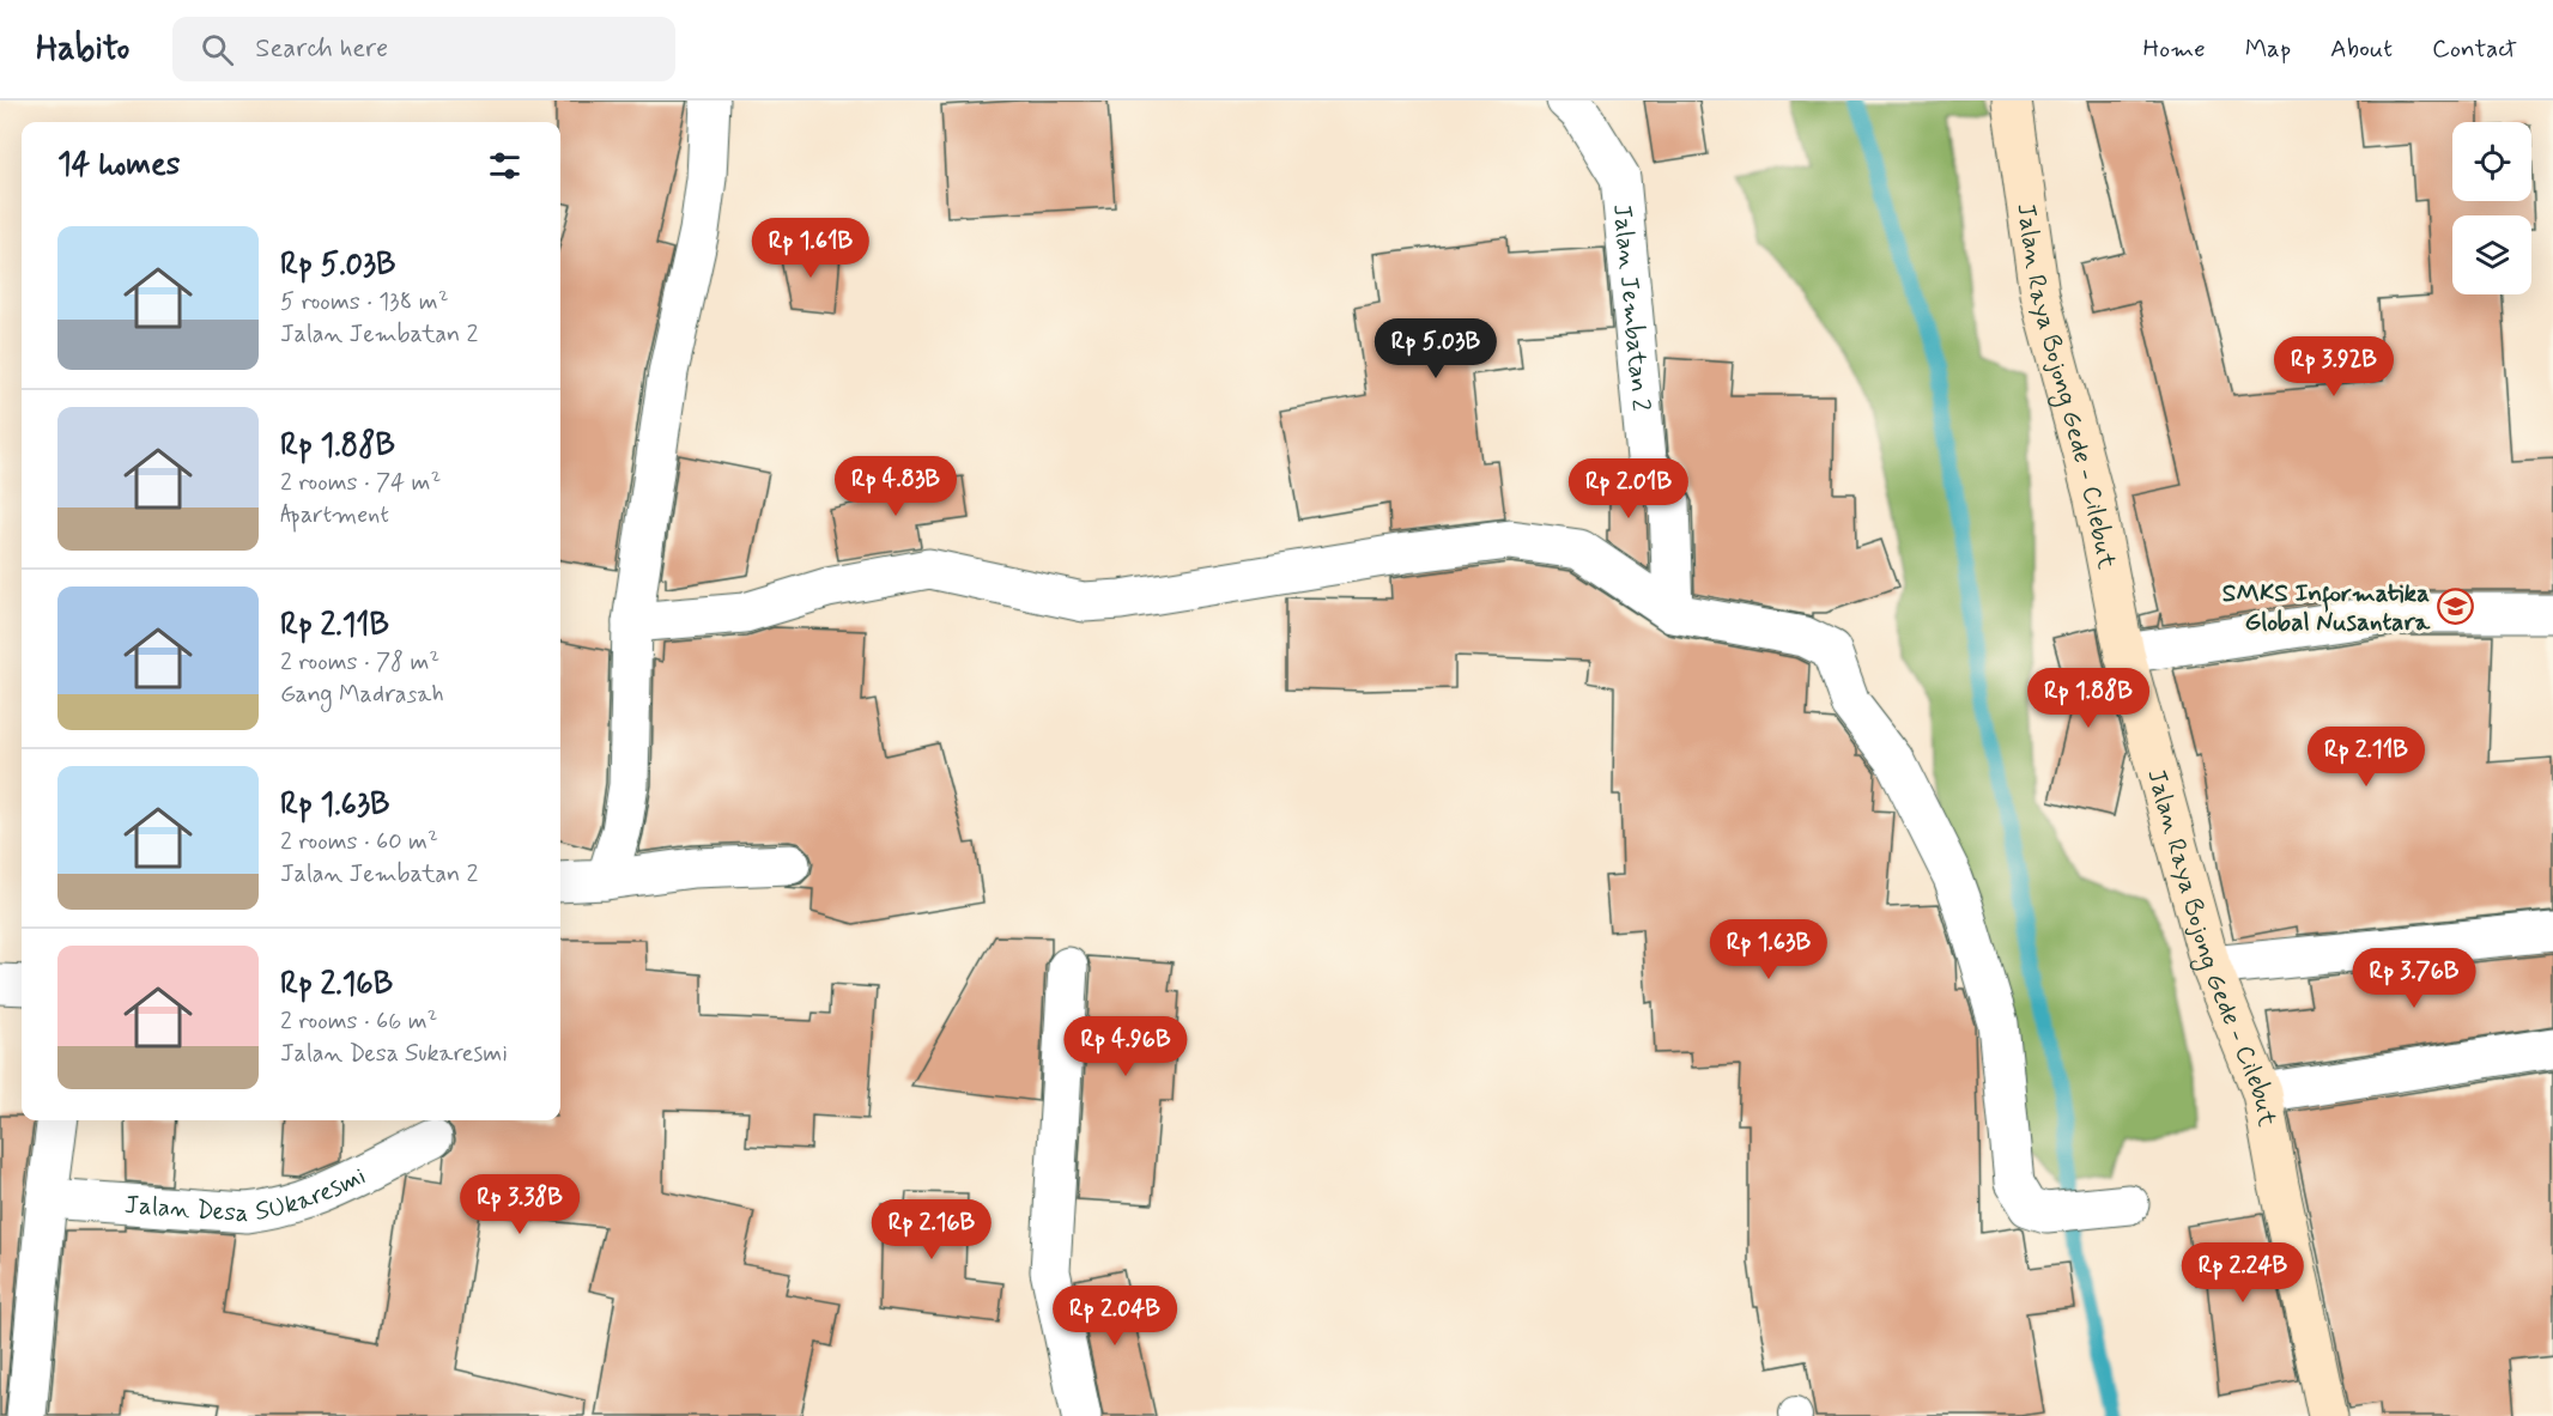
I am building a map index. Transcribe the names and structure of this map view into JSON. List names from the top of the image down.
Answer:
{
  "streets": {
    "main road": ["Jalan Raya Bojong Gede - Cilebut"],
    "street": ["Jalan Jembatan 2", "Jalan Desa SUkaresmi"]
  },
  "places": {
    "school or university": ["SMKS Informatika Global Nusantara"]
  },
  "page": {
    "header": "Habito",
    "search": "Search here",
    "nav": [
      "Home",
      "Map",
      "About",
      "Contact"
    ],
    "heading": "14 homes",
    "list": [
      {
        "name": "Rp 5.03B",
        "note": "5 rooms · 138 m² · Jalan Jembatan 2"
      },
      {
        "name": "Rp 1.88B",
        "note": "2 rooms · 74 m² · Apartment"
      },
      {
        "name": "Rp 2.11B",
        "note": "2 rooms · 78 m² · Gang Madrasah"
      },
      {
        "name": "Rp 1.63B",
        "note": "2 rooms · 60 m² · Jalan Jembatan 2"
      },
      {
        "name": "Rp 2.16B",
        "note": "2 rooms · 66 m² · Jalan Desa Sukaresmi"
      }
    ],
    "price": [
      "Rp 1.61B",
      "Rp 5.03B",
      "Rp 3.92B",
      "Rp 4.83B",
      "Rp 2.01B",
      "Rp 1.88B",
      "Rp 2.11B",
      "Rp 1.63B",
      "Rp 3.76B",
      "Rp 4.96B",
      "Rp 3.38B",
      "Rp 2.16B",
      "Rp 2.24B",
      "Rp 2.04B"
    ]
  }
}
